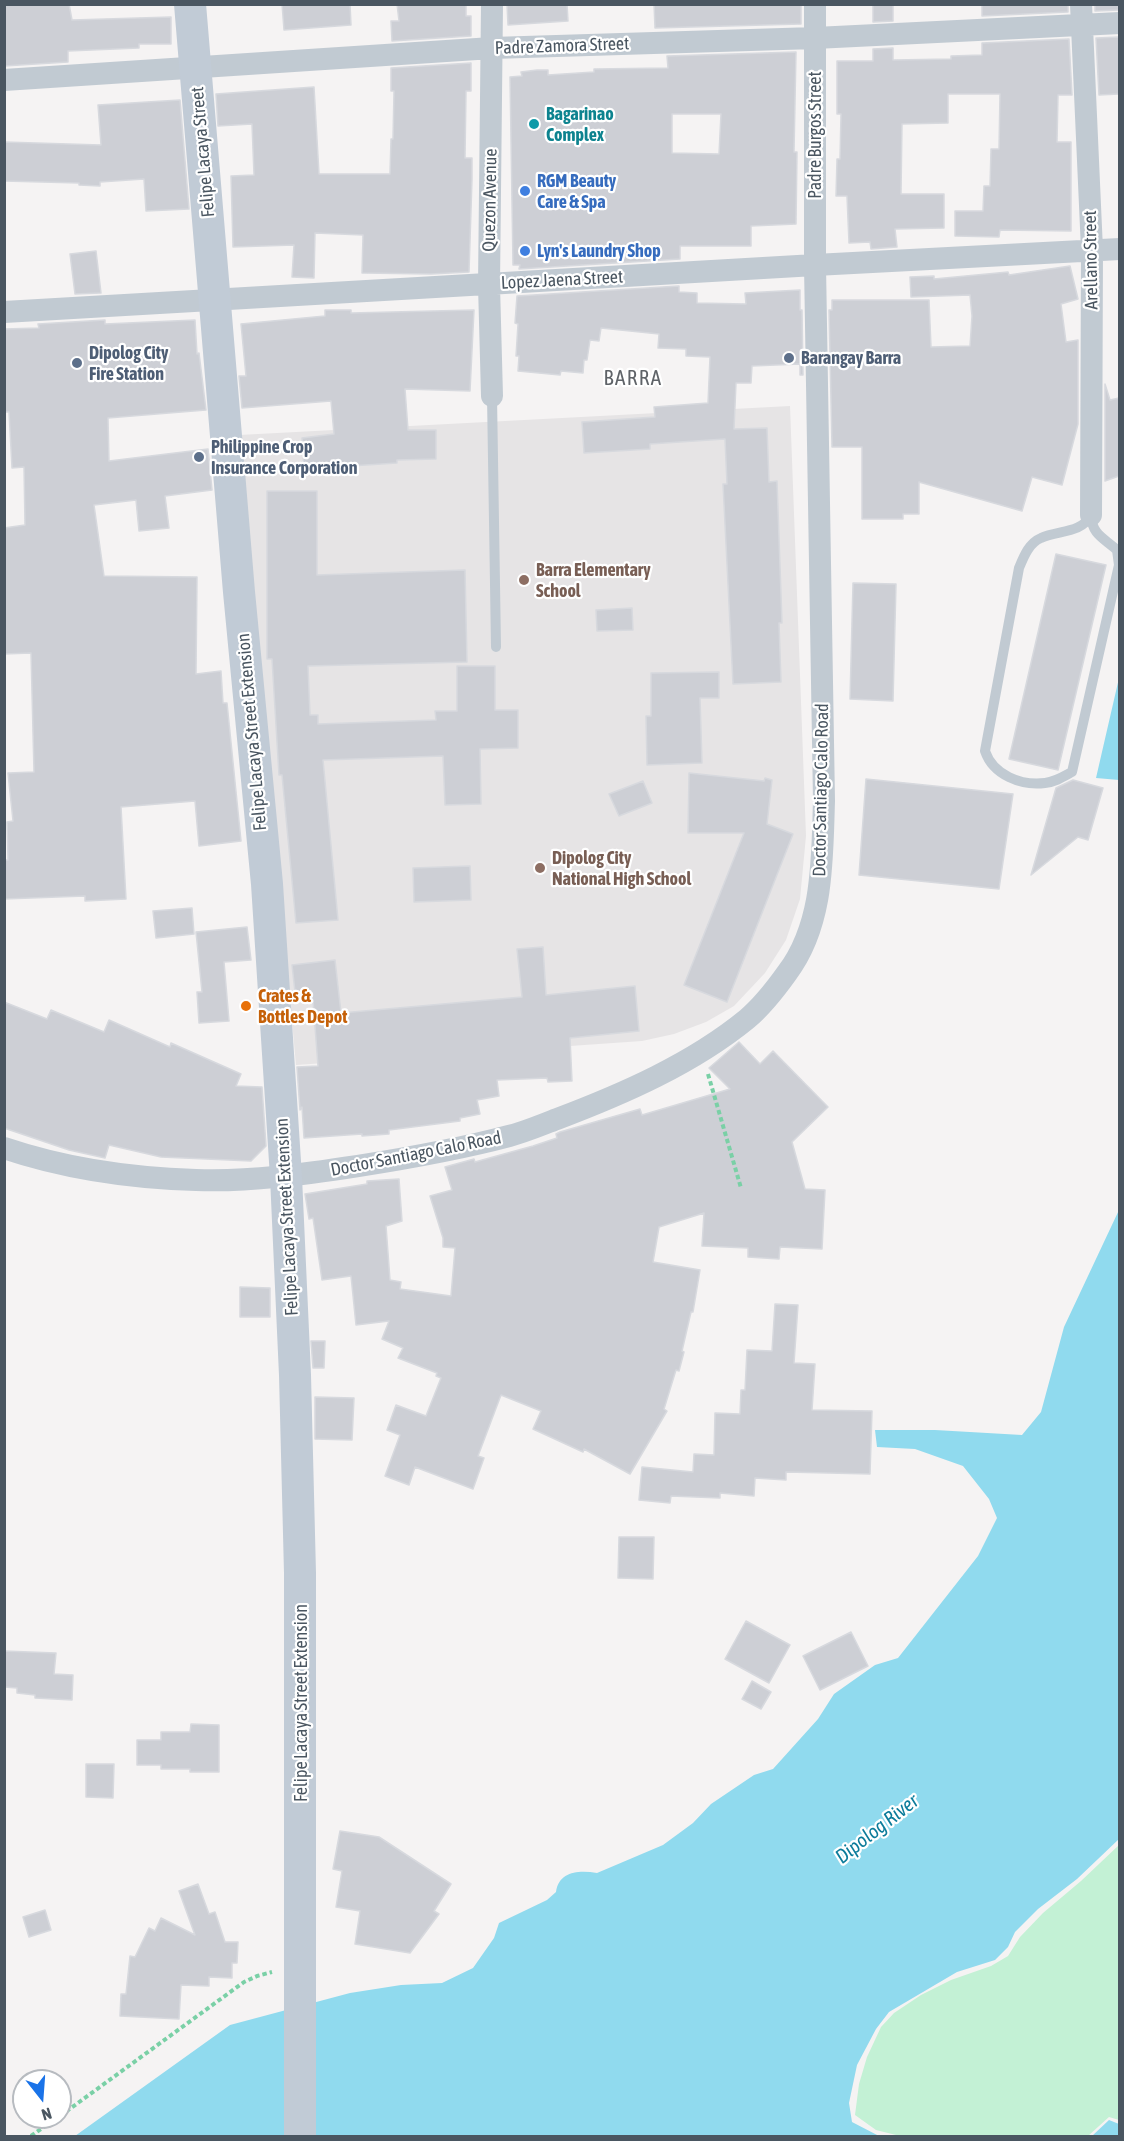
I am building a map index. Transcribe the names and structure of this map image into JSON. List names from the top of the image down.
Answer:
{
  "streets": {
    "main road": ["Felipe Lacaya Street", "Felipe Lacaya Street Extension"],
    "street": [
      "Padre Zamora Street",
      "Padre Burgos Street",
      "Quezon Avenue",
      "Arellano Street",
      "Lopez Jaena Street",
      "Doctor Santiago Calo Road"
    ]
  },
  "crossings": [
    ["Padre Zamora Street", "Padre Burgos Street"],
    ["Padre Zamora Street", "Felipe Lacaya Street"],
    ["Padre Zamora Street", "Quezon Avenue"],
    ["Padre Zamora Street", "Arellano Street"],
    ["Padre Burgos Street", "Lopez Jaena Street"],
    ["Padre Burgos Street", "Doctor Santiago Calo Road"],
    ["Felipe Lacaya Street", "Lopez Jaena Street"],
    ["Felipe Lacaya Street", "Felipe Lacaya Street Extension"],
    ["Quezon Avenue", "Lopez Jaena Street"],
    ["Arellano Street", "Lopez Jaena Street"],
    ["Lopez Jaena Street", "Felipe Lacaya Street Extension"],
    ["Lopez Jaena Street", "Doctor Santiago Calo Road"],
    ["Felipe Lacaya Street Extension", "Doctor Santiago Calo Road"]
  ],
  "districts": ["BARRA"],
  "water": ["Dipolog River"],
  "places": [
    "Bagarinao Complex",
    "RGM Beauty Care & Spa",
    "Lyn's Laundry Shop",
    "Barangay Barra",
    "Dipolog City Fire Station",
    "Philippine Crop Insurance Corporation",
    "Barra Elementary School",
    "Dipolog City National High School",
    "Crates & Bottles Depot"
  ],
  "north": "bottom"
}
